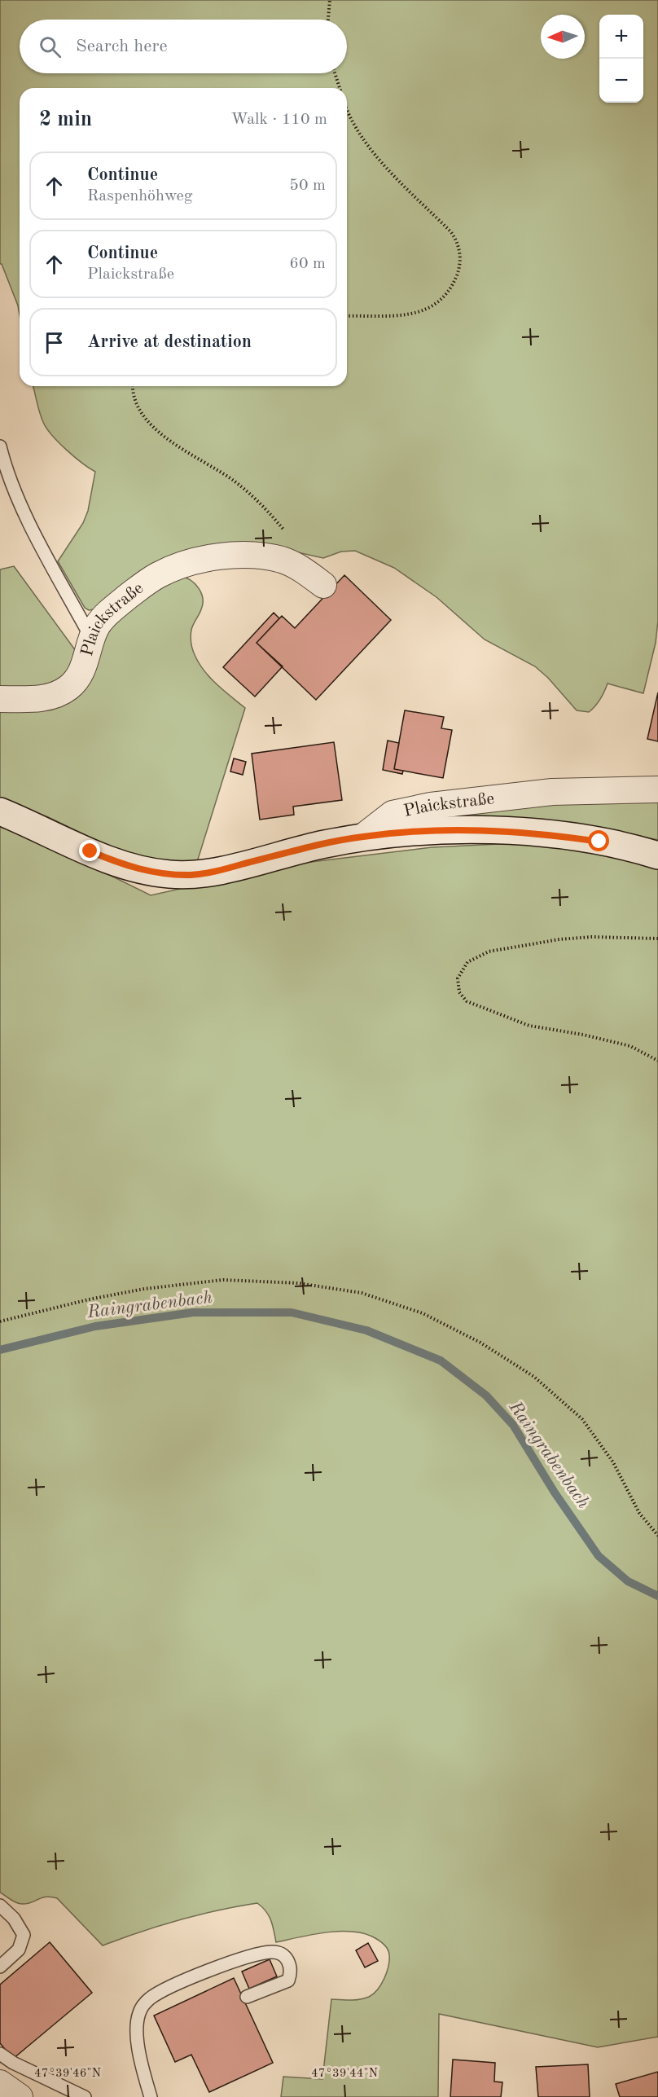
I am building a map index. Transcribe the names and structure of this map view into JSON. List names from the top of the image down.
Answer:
{
  "streets": {
    "street": ["Plaickstraße"]
  },
  "water": ["Raingrabenbach"],
  "north": "left",
  "page": {
    "map_buttons": ["+", "−"],
    "search": "Search here",
    "heading": ["2 min", "Walk · 110 m"],
    "list": [
      ["Continue", "Raspenhöhweg", "50 m"],
      ["Continue", "Plaickstraße", "60 m"],
      "Arrive at destination"
    ]
  },
  "coordinates": ["47°39'46\"N", "47°39'44\"N"]
}
